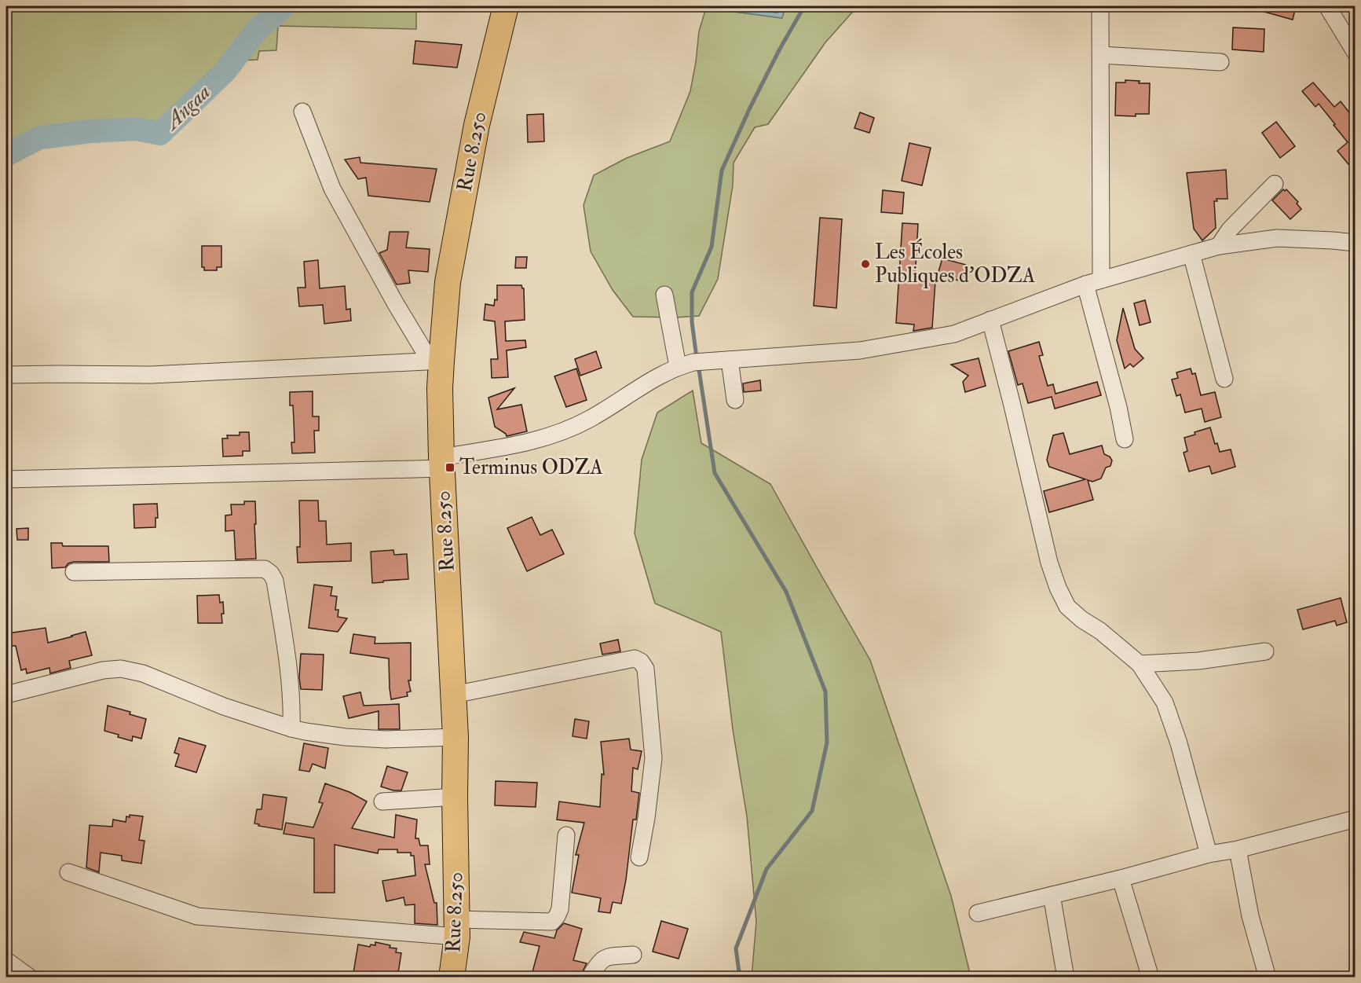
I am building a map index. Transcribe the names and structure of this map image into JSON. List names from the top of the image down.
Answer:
{
  "streets": {
    "highway": ["Rue 8.250"]
  },
  "water": ["Angaa"],
  "places": {
    "other": ["Les Écoles Publiques d'ODZA"],
    "transit": ["Terminus ODZA"]
  }
}
